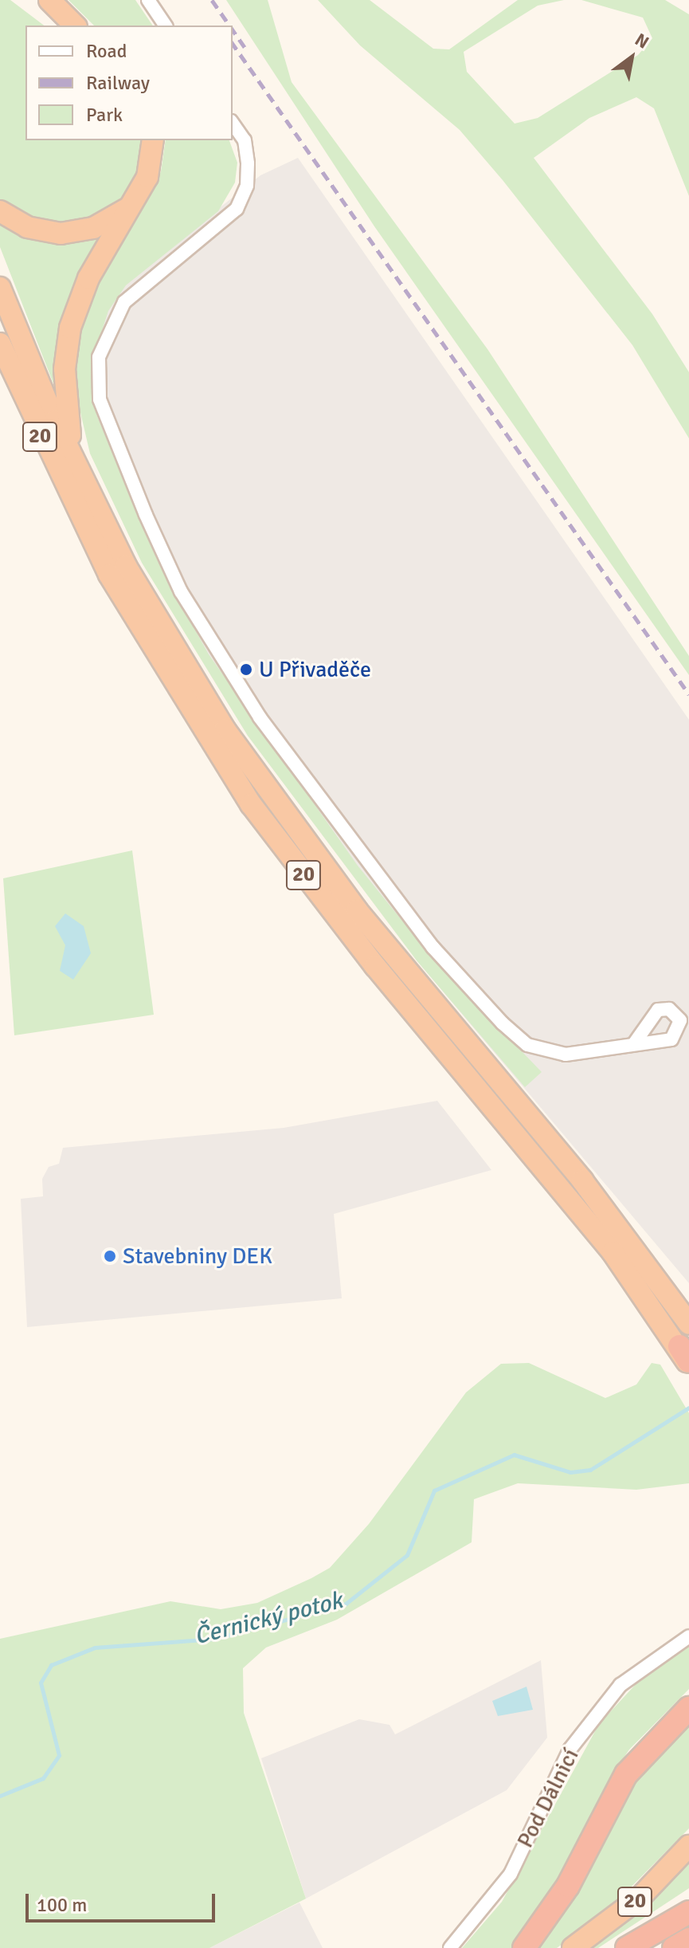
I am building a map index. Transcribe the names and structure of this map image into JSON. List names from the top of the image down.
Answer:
{
  "streets": {
    "highway": ["20"],
    "street": ["Pod Dálnicí"]
  },
  "water": ["Černický potok"],
  "places": ["U Přivaděče", "Stavebniny DEK"],
  "legend": ["Road", "Railway", "Park"],
  "scale_bar": "100 m",
  "north": "top right"
}
